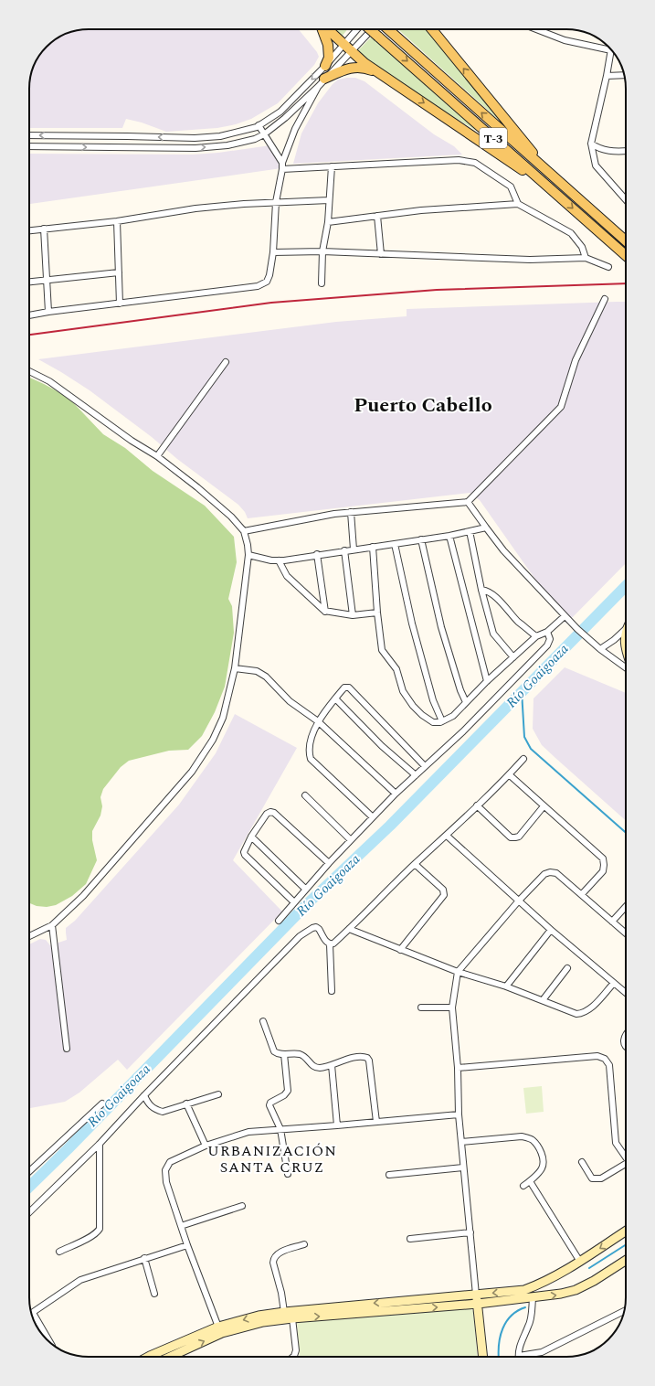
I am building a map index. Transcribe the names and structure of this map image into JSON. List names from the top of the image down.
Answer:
{
  "streets": {
    "main road": ["T-3"]
  },
  "districts": ["Puerto Cabello", "URBANIZACIÓN SANTA CRUZ"],
  "water": ["Río Goaigoaza"]
}
